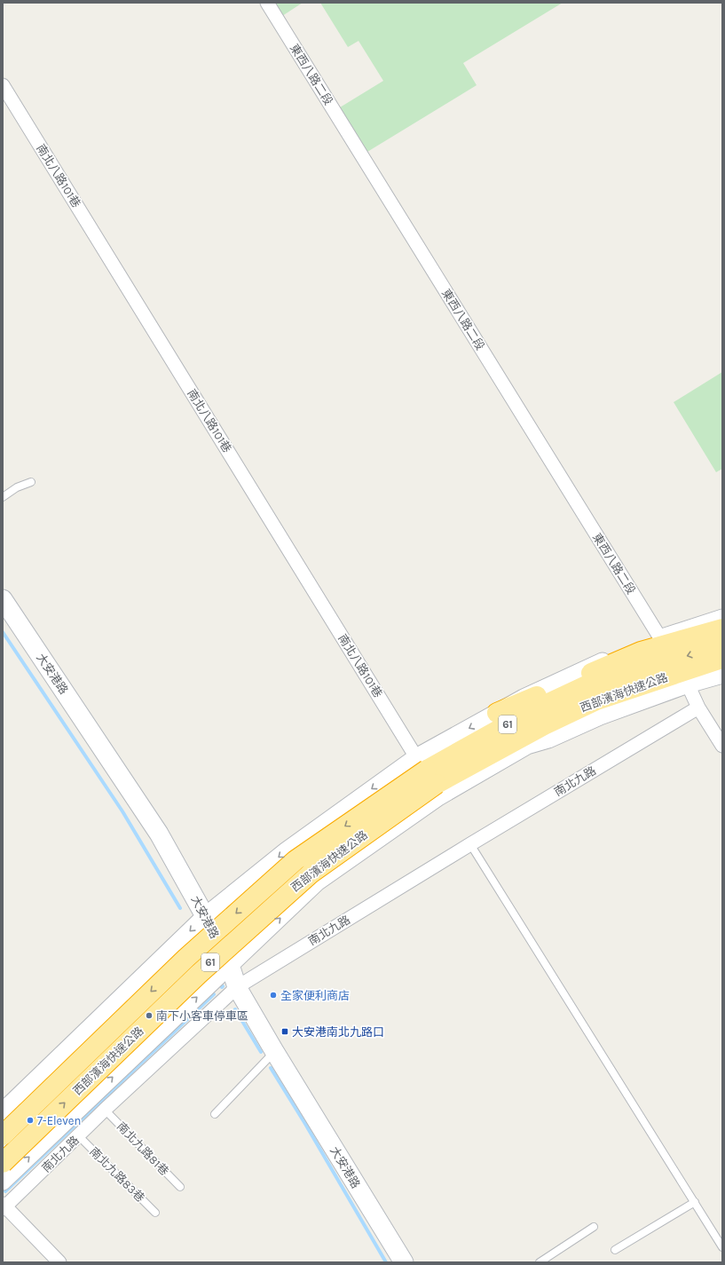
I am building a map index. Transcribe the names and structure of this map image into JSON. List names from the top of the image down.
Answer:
{
  "streets": {
    "highway": ["西部濱海快速公路", "61"],
    "main road": ["大安港路"],
    "street": ["東西八路二段", "南北八路101巷", "南北九路"],
    "lane": ["南北九路81巷", "南北九路83巷"]
  },
  "crossings": [
    ["南北八路101巷", "西部濱海快速公路"],
    ["大安港路", "南北九路"],
    ["南北九路", "南北九路81巷"],
    ["南北九路", "南北九路83巷"]
  ],
  "places": {
    "other": ["全家便利商店", "南下小客車停車區", "7-Eleven"],
    "transit": ["大安港南北九路口"]
  }
}
